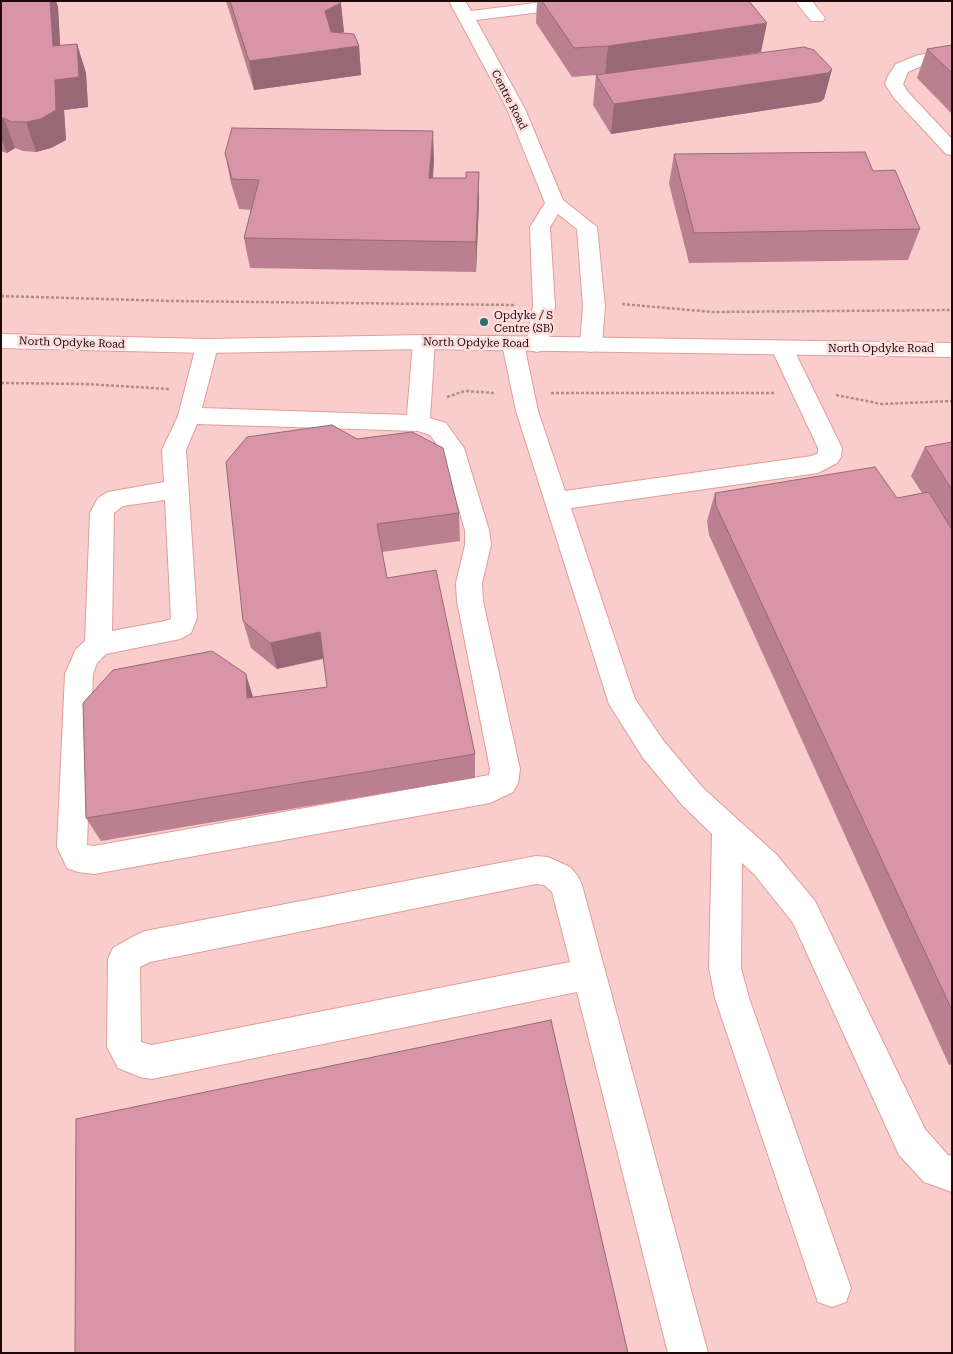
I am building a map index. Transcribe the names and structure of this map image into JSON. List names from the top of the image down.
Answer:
{
  "streets": {
    "street": ["Centre Road", "North Opdyke Road"]
  },
  "places": ["Opdyke / S Centre (SB)"]
}
